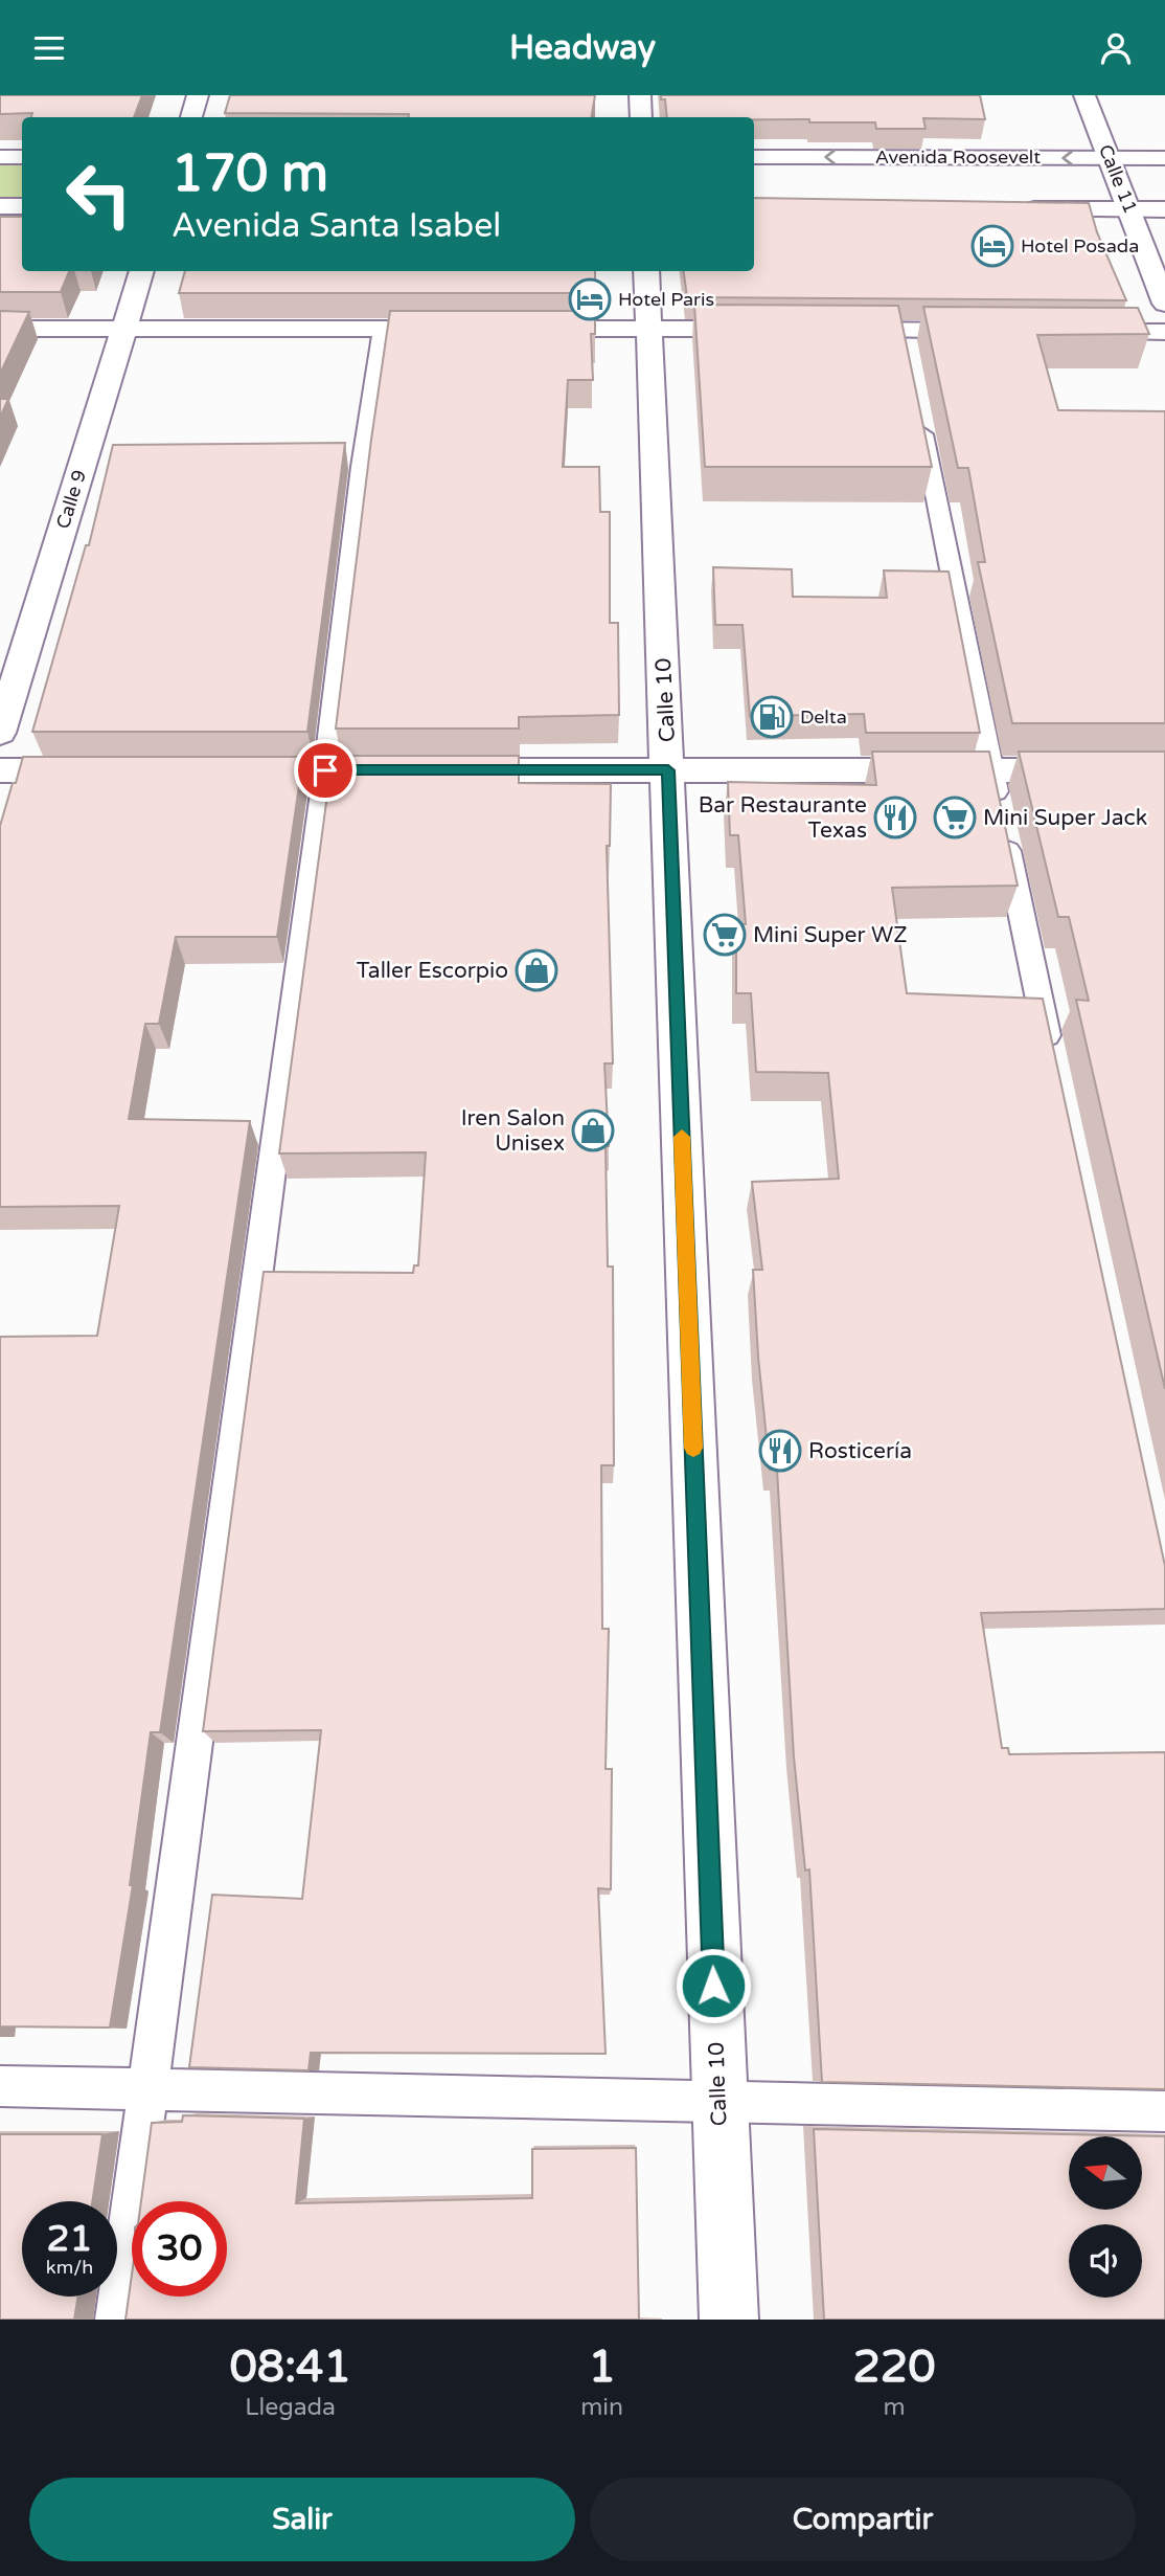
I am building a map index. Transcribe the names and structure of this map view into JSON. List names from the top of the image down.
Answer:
{
  "streets": {
    "street": [
      "Avenida Roosevelt",
      "Calle 11",
      "Calle 9",
      "Calle 10"
    ]
  },
  "crossings": [
    ["Avenida Roosevelt", "Calle 11"]
  ],
  "places": {
    "hotel": ["Hotel Posada", "Hotel Paris"],
    "fuel station": ["Delta"],
    "restaurant": ["Bar Restaurante Texas", "Rosticería"],
    "supermarket": ["Mini Super Jack", "Mini Super WZ"],
    "shop": ["Taller Escorpio", "Iren Salon Unisex"]
  },
  "north": "left",
  "page": {
    "header": "Headway",
    "turn": ["170 m", "Avenida Santa Isabel"],
    "speed": "21 km/h",
    "limit": "30",
    "eta": [
      "08:41",
      "Llegada",
      "1",
      "min",
      "220",
      "m"
    ],
    "buttons": ["Salir", "Compartir"]
  }
}
